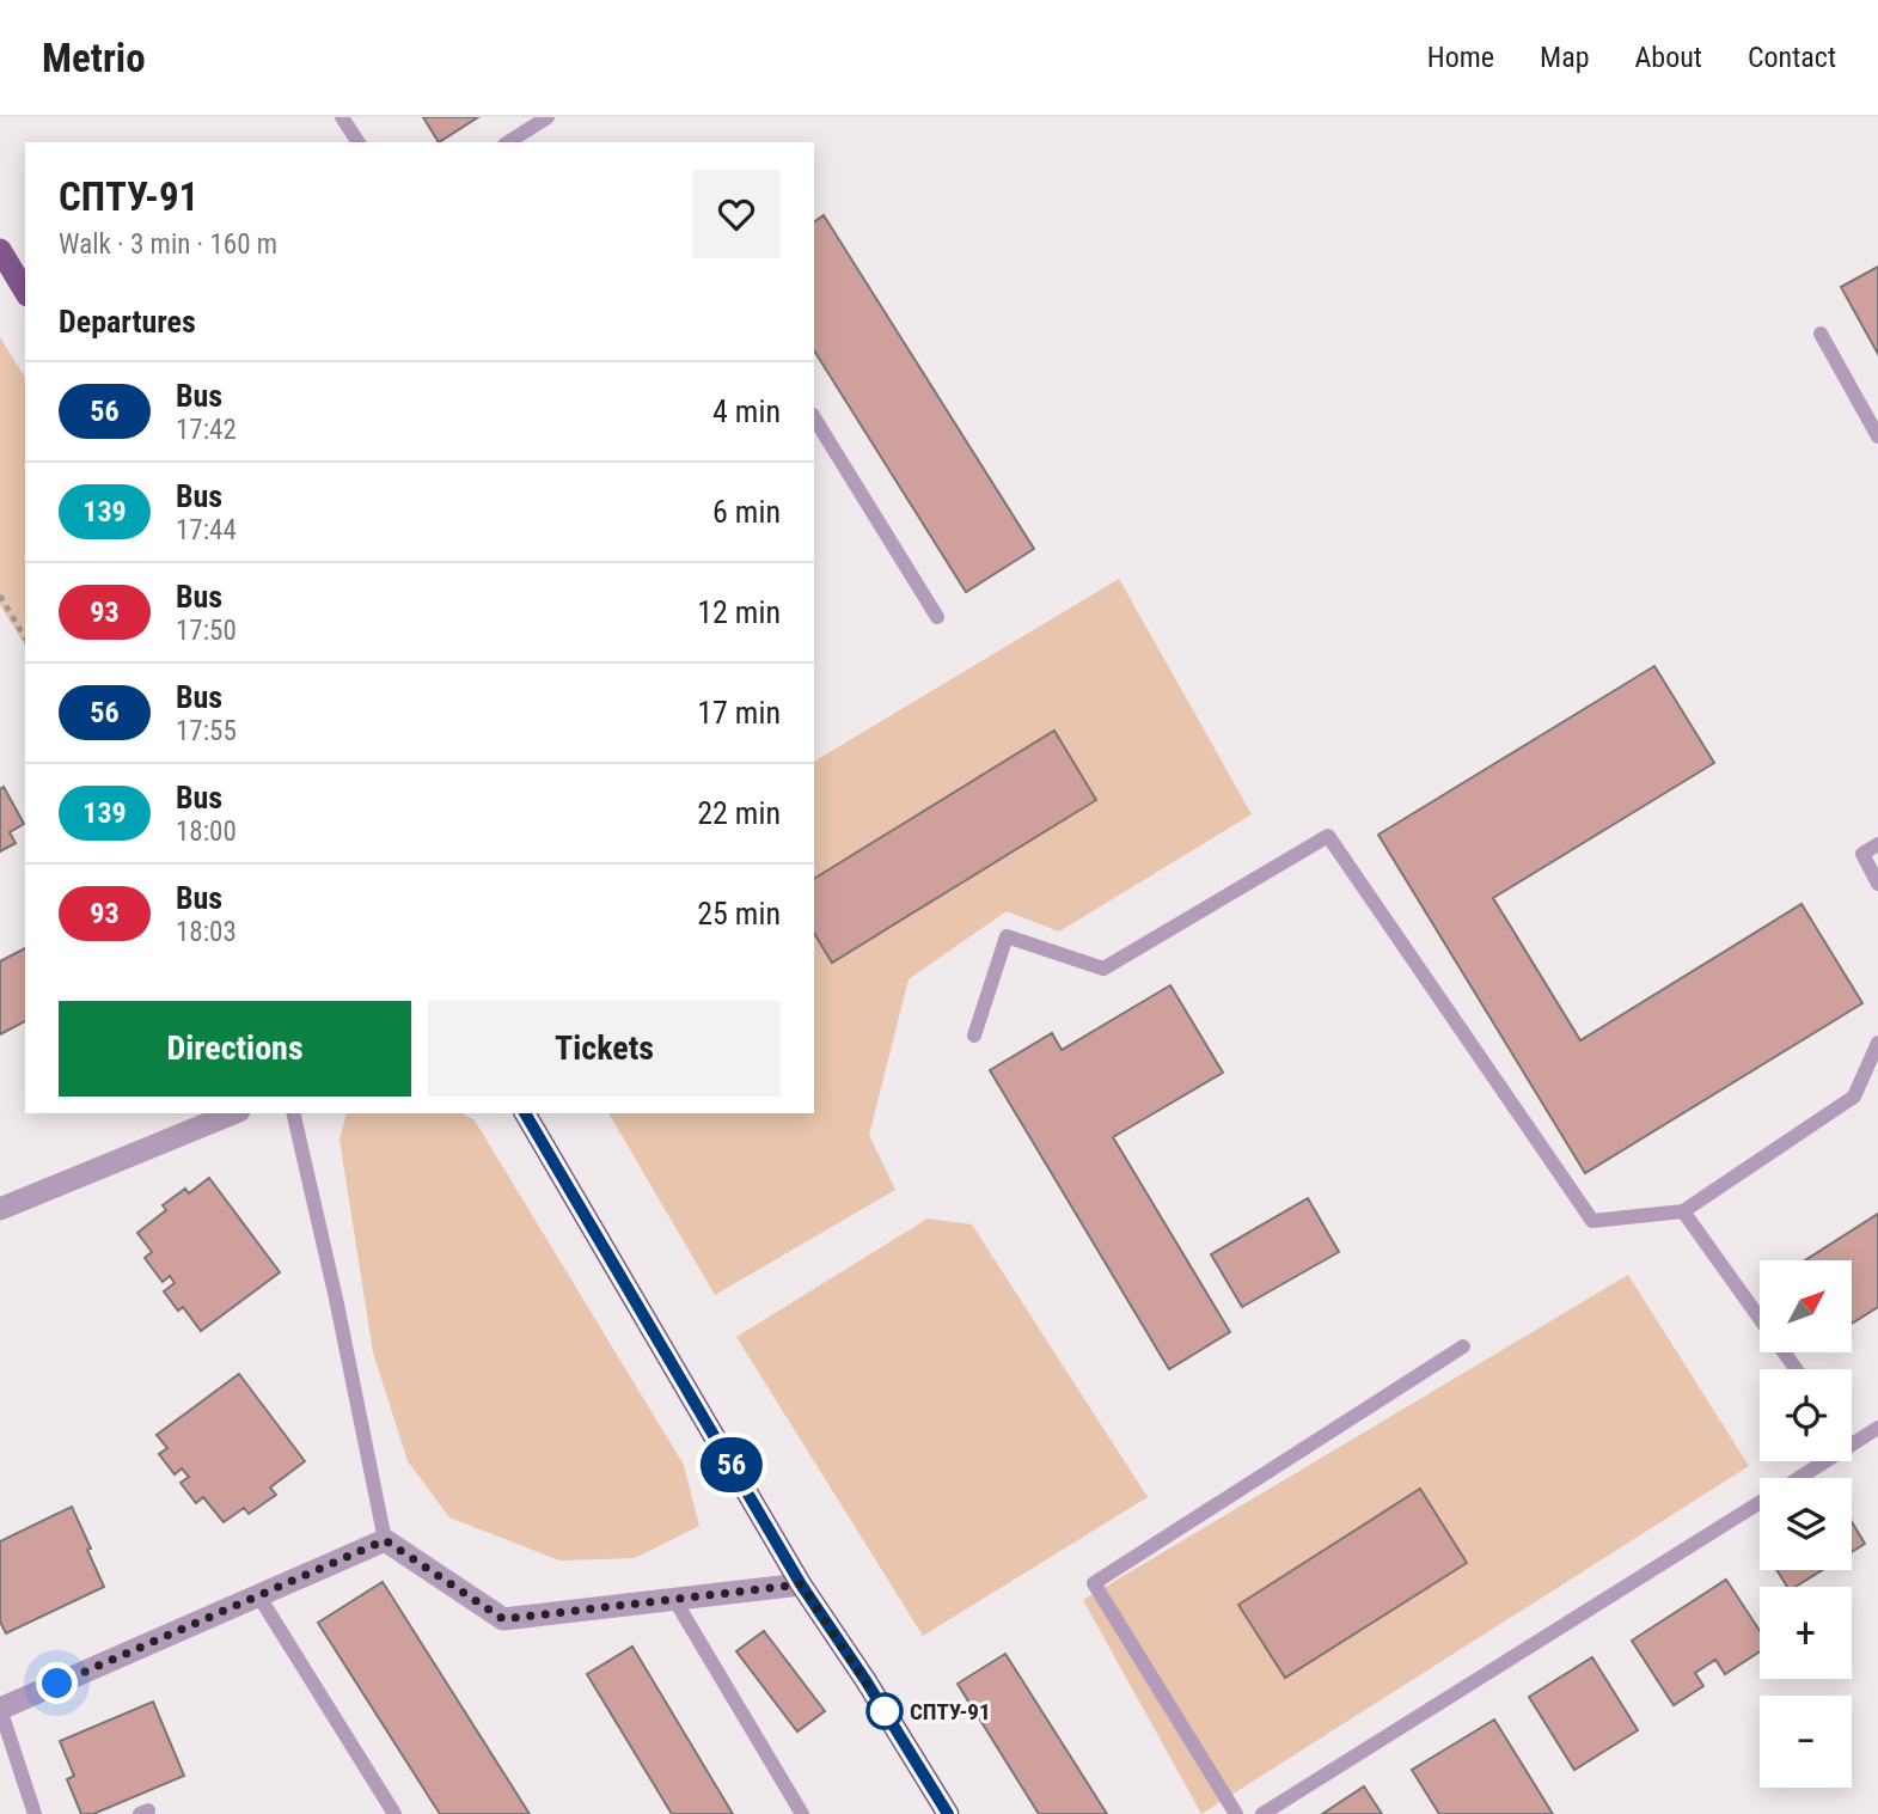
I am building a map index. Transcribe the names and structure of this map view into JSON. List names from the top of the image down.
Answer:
{
  "places": ["СПТУ-91"],
  "lines": ["bus line 56"],
  "north": "top right",
  "page": {
    "header": "Metrio",
    "nav": [
      "Home",
      "Map",
      "About",
      "Contact"
    ],
    "on_map": "56",
    "heading": [
      ["СПТУ-91", "Walk · 3 min · 160 m"],
      "Departures"
    ],
    "list": [
      {
        "mark": "56",
        "name": "Bus",
        "note": "17:42",
        "value": "4 min"
      },
      {
        "mark": "139",
        "name": "Bus",
        "note": "17:44",
        "value": "6 min"
      },
      {
        "mark": "93",
        "name": "Bus",
        "note": "17:50",
        "value": "12 min"
      },
      {
        "mark": "56",
        "name": "Bus",
        "note": "17:55",
        "value": "17 min"
      },
      {
        "mark": "139",
        "name": "Bus",
        "note": "18:00",
        "value": "22 min"
      },
      {
        "mark": "93",
        "name": "Bus",
        "note": "18:03",
        "value": "25 min"
      }
    ],
    "buttons": ["Directions", "Tickets"],
    "map_buttons": ["+", "−"]
  }
}
